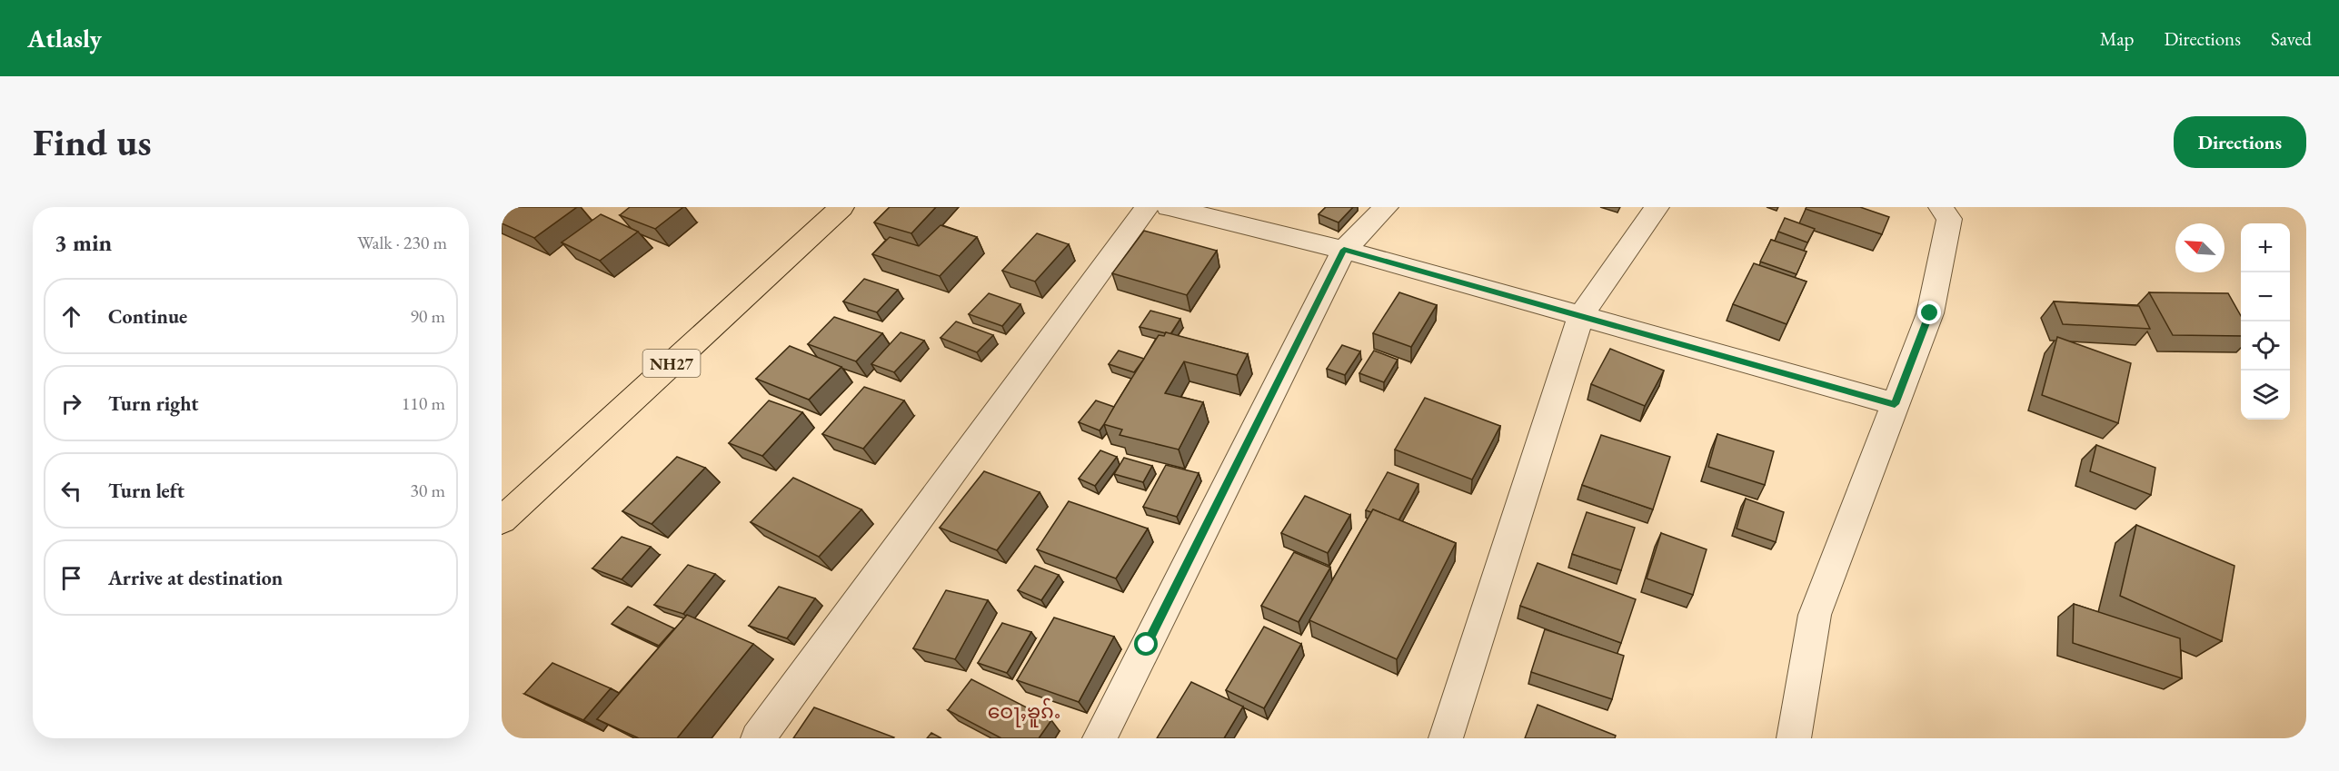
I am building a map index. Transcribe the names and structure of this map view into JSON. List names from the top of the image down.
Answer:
{
  "streets": {
    "highway": ["NH27"]
  },
  "districts": ["ဝေႃႇၶူၵ်ႉ"],
  "north": "top left",
  "page": {
    "header": "Atlasly",
    "nav": ["Map", "Directions", "Saved"],
    "buttons": "Directions",
    "title": "Find us",
    "heading": ["3 min", "Walk · 230 m"],
    "map_buttons": ["+", "−"],
    "list": [
      ["Continue", "90 m"],
      ["Turn right", "110 m"],
      ["Turn left", "30 m"],
      "Arrive at destination"
    ]
  }
}
